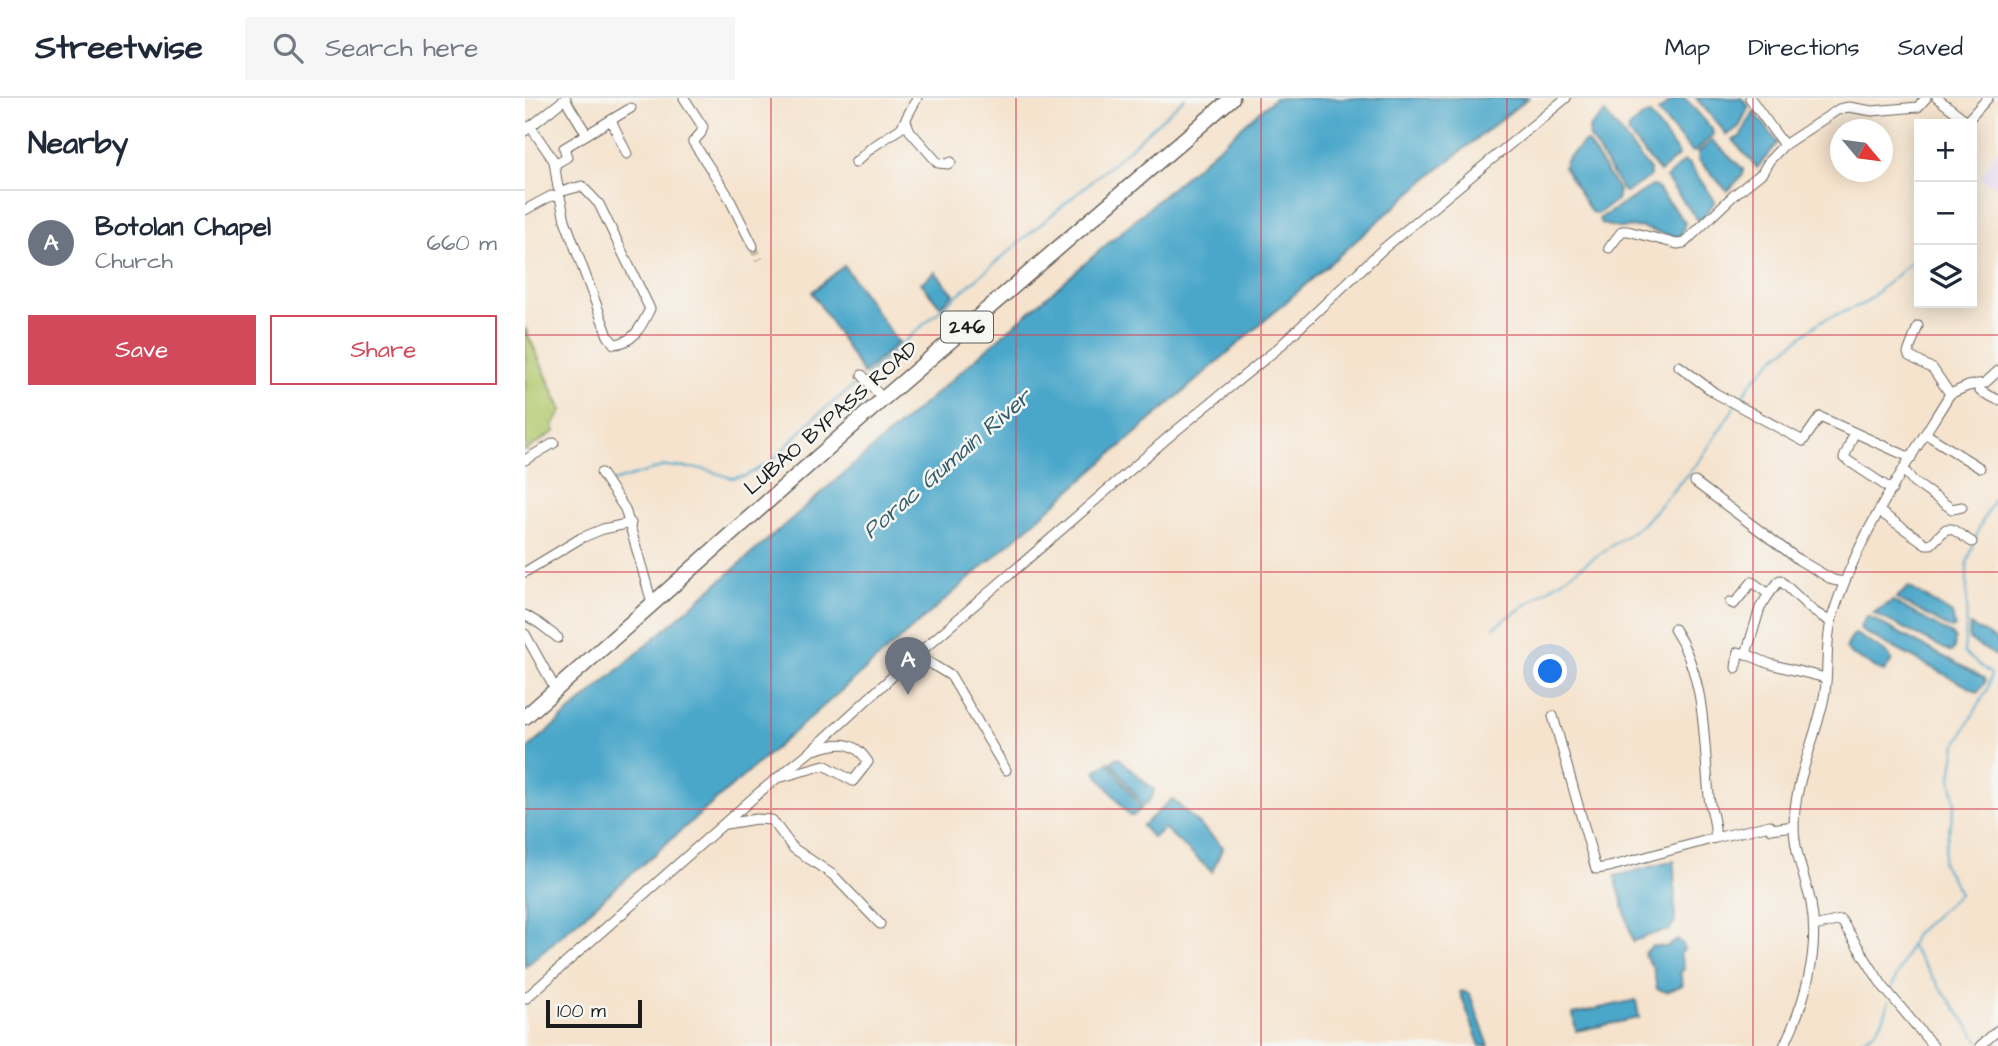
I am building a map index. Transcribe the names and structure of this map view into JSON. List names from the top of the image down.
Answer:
{
  "streets": {
    "highway": ["246", "LUBAO BYPASS ROAD"]
  },
  "water": ["Porac Gumain River"],
  "scale_bar": "100 m",
  "north": "bottom right",
  "page": {
    "header": "Streetwise",
    "search": "Search here",
    "nav": ["Map", "Directions", "Saved"],
    "heading": "Nearby",
    "map_buttons": ["+", "−"],
    "list": [
      {
        "mark": "A",
        "name": "Botolan Chapel",
        "note": "Church",
        "value": "660 m"
      }
    ],
    "buttons": ["Save", "Share"],
    "pins": "A",
    "scale": "100 m"
  }
}
